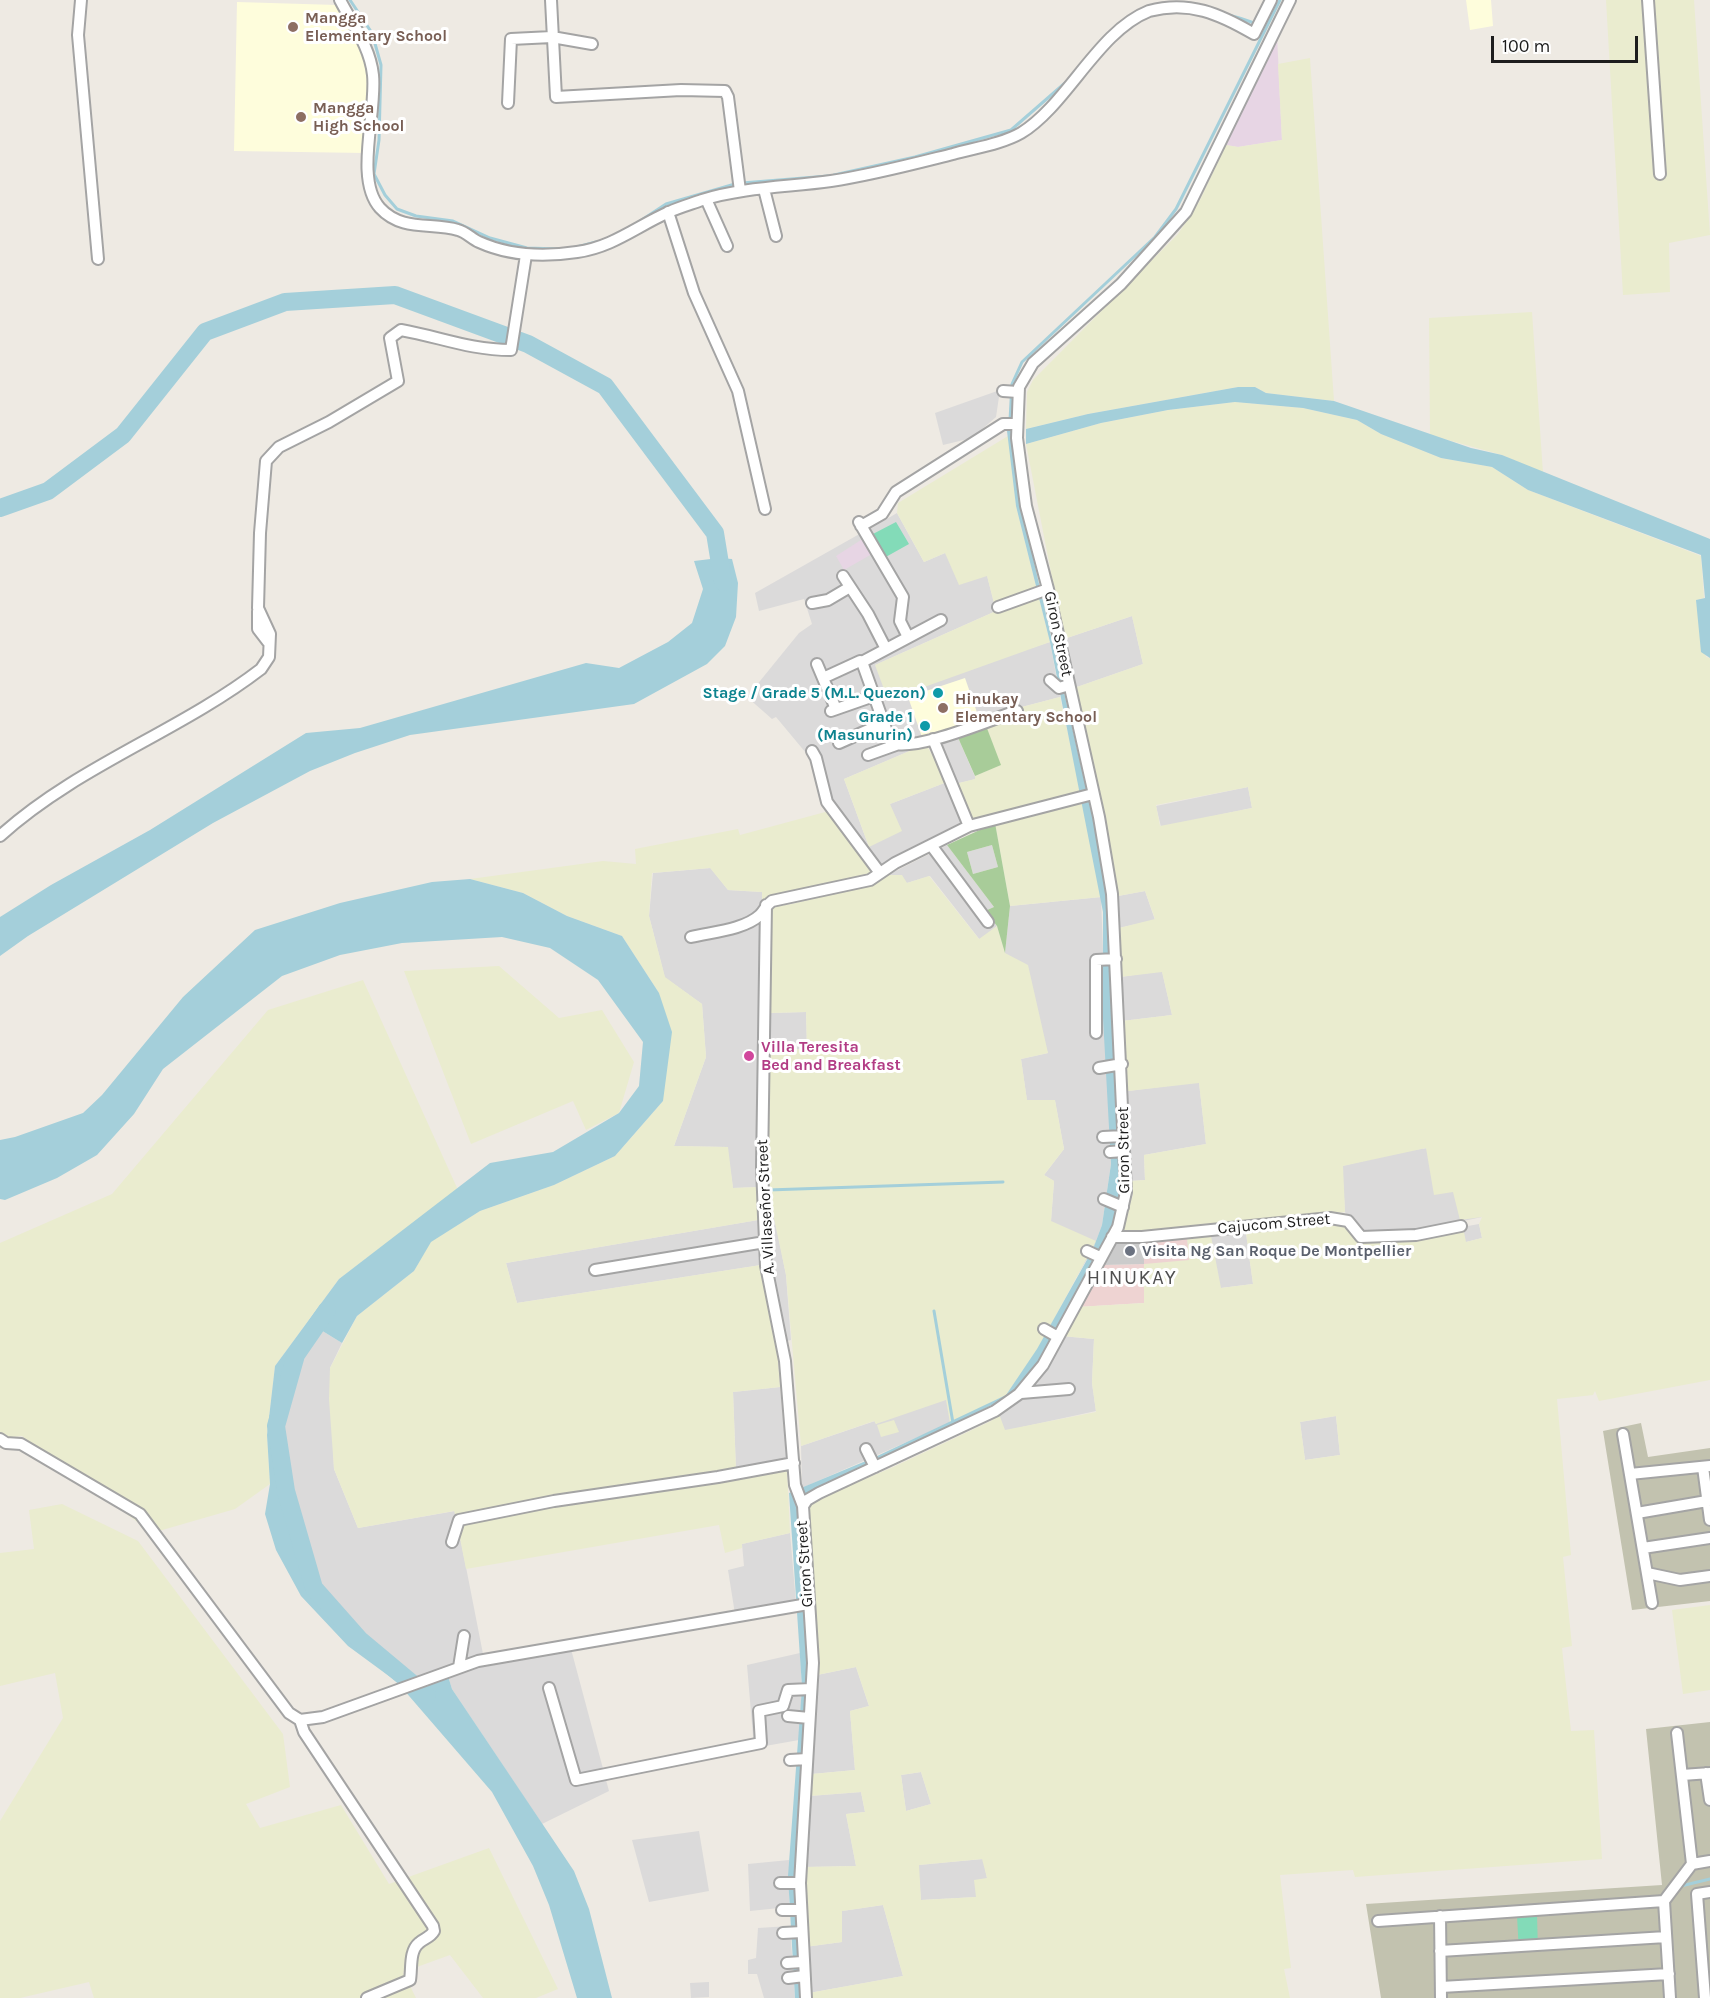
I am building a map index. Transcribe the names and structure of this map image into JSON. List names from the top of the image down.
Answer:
{
  "streets": {
    "street": ["Giron Street", "A. Villaseñor Street", "Cajucom Street"]
  },
  "crossings": [
    ["Giron Street", "A. Villaseñor Street"],
    ["Giron Street", "Cajucom Street"]
  ],
  "districts": ["HINUKAY"],
  "places": [
    "Mangga Elementary School",
    "Mangga High School",
    "Stage / Grade 5 (M.L. Quezon)",
    "Hinukay Elementary School",
    "Grade 1 (Masunurin)",
    "Villa Teresita Bed and Breakfast",
    "Visita Ng San Roque De Montpellier"
  ],
  "scale_bar": "100 m"
}
